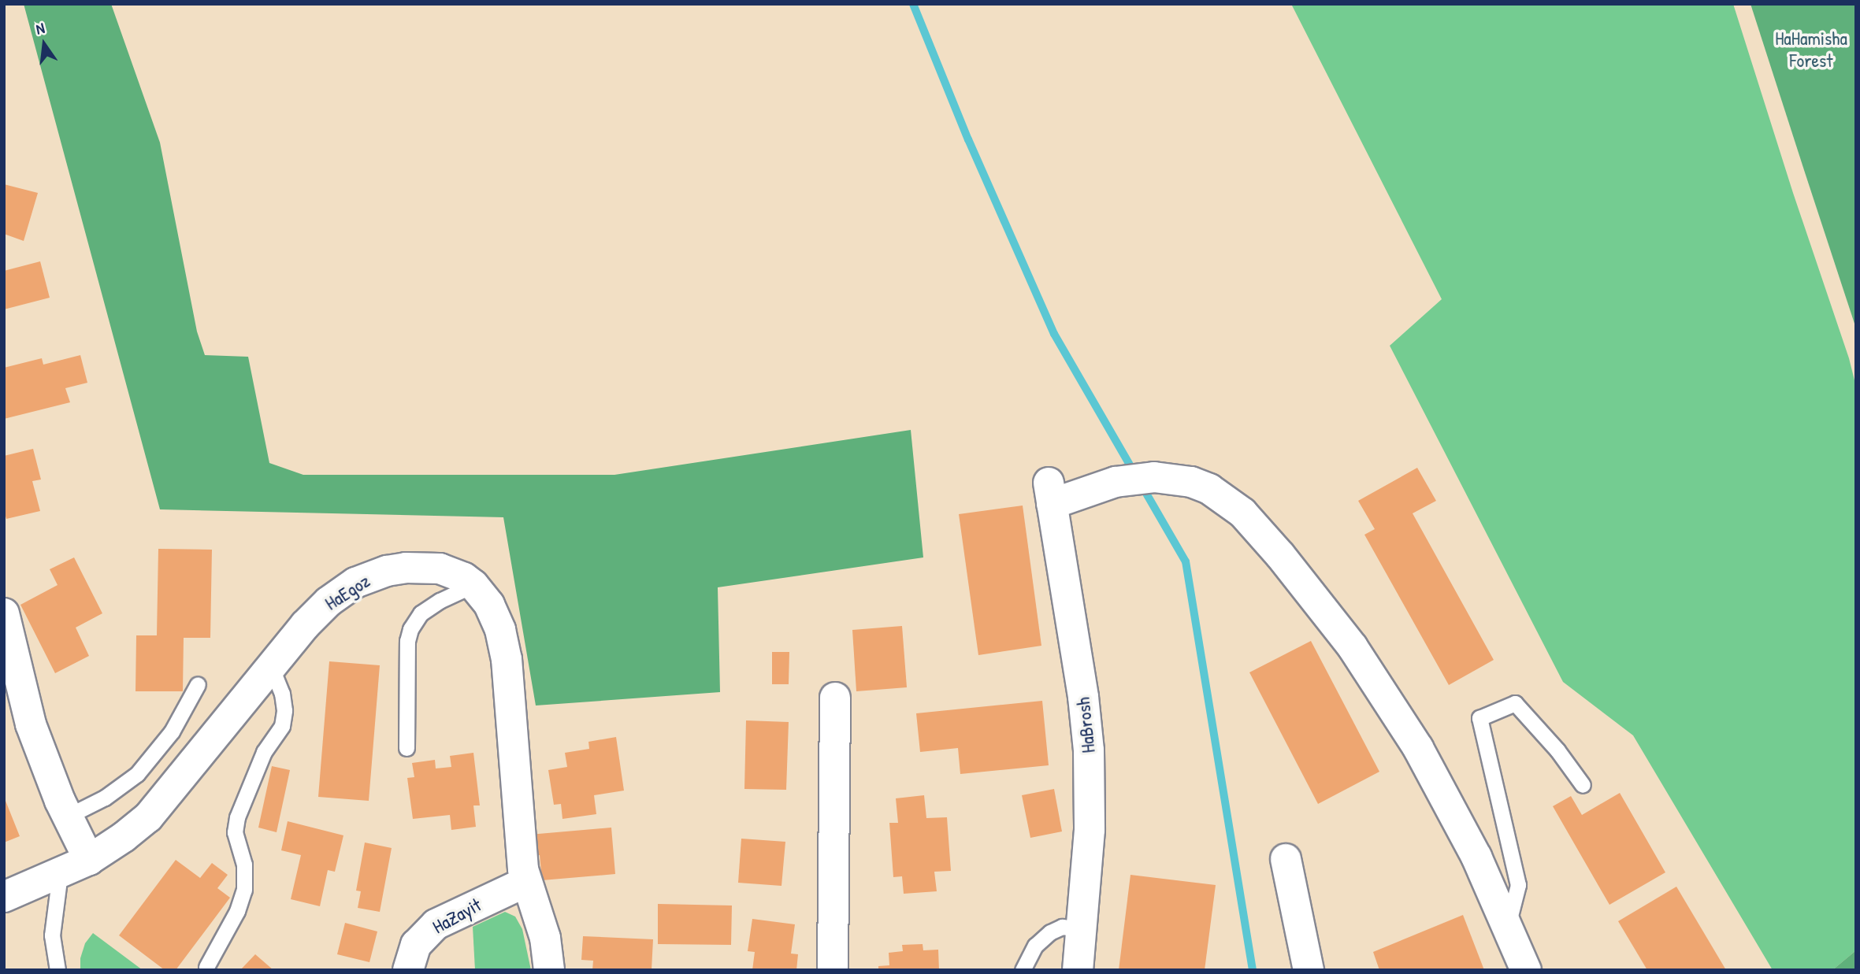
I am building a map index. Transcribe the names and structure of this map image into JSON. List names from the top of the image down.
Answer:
{
  "streets": {
    "street": ["HaEgoz", "HaBrosh", "HaZayit"]
  },
  "crossings": [
    ["HaEgoz", "HaZayit"]
  ],
  "parks": ["HaHamisha Forest"],
  "north": "top"
}
